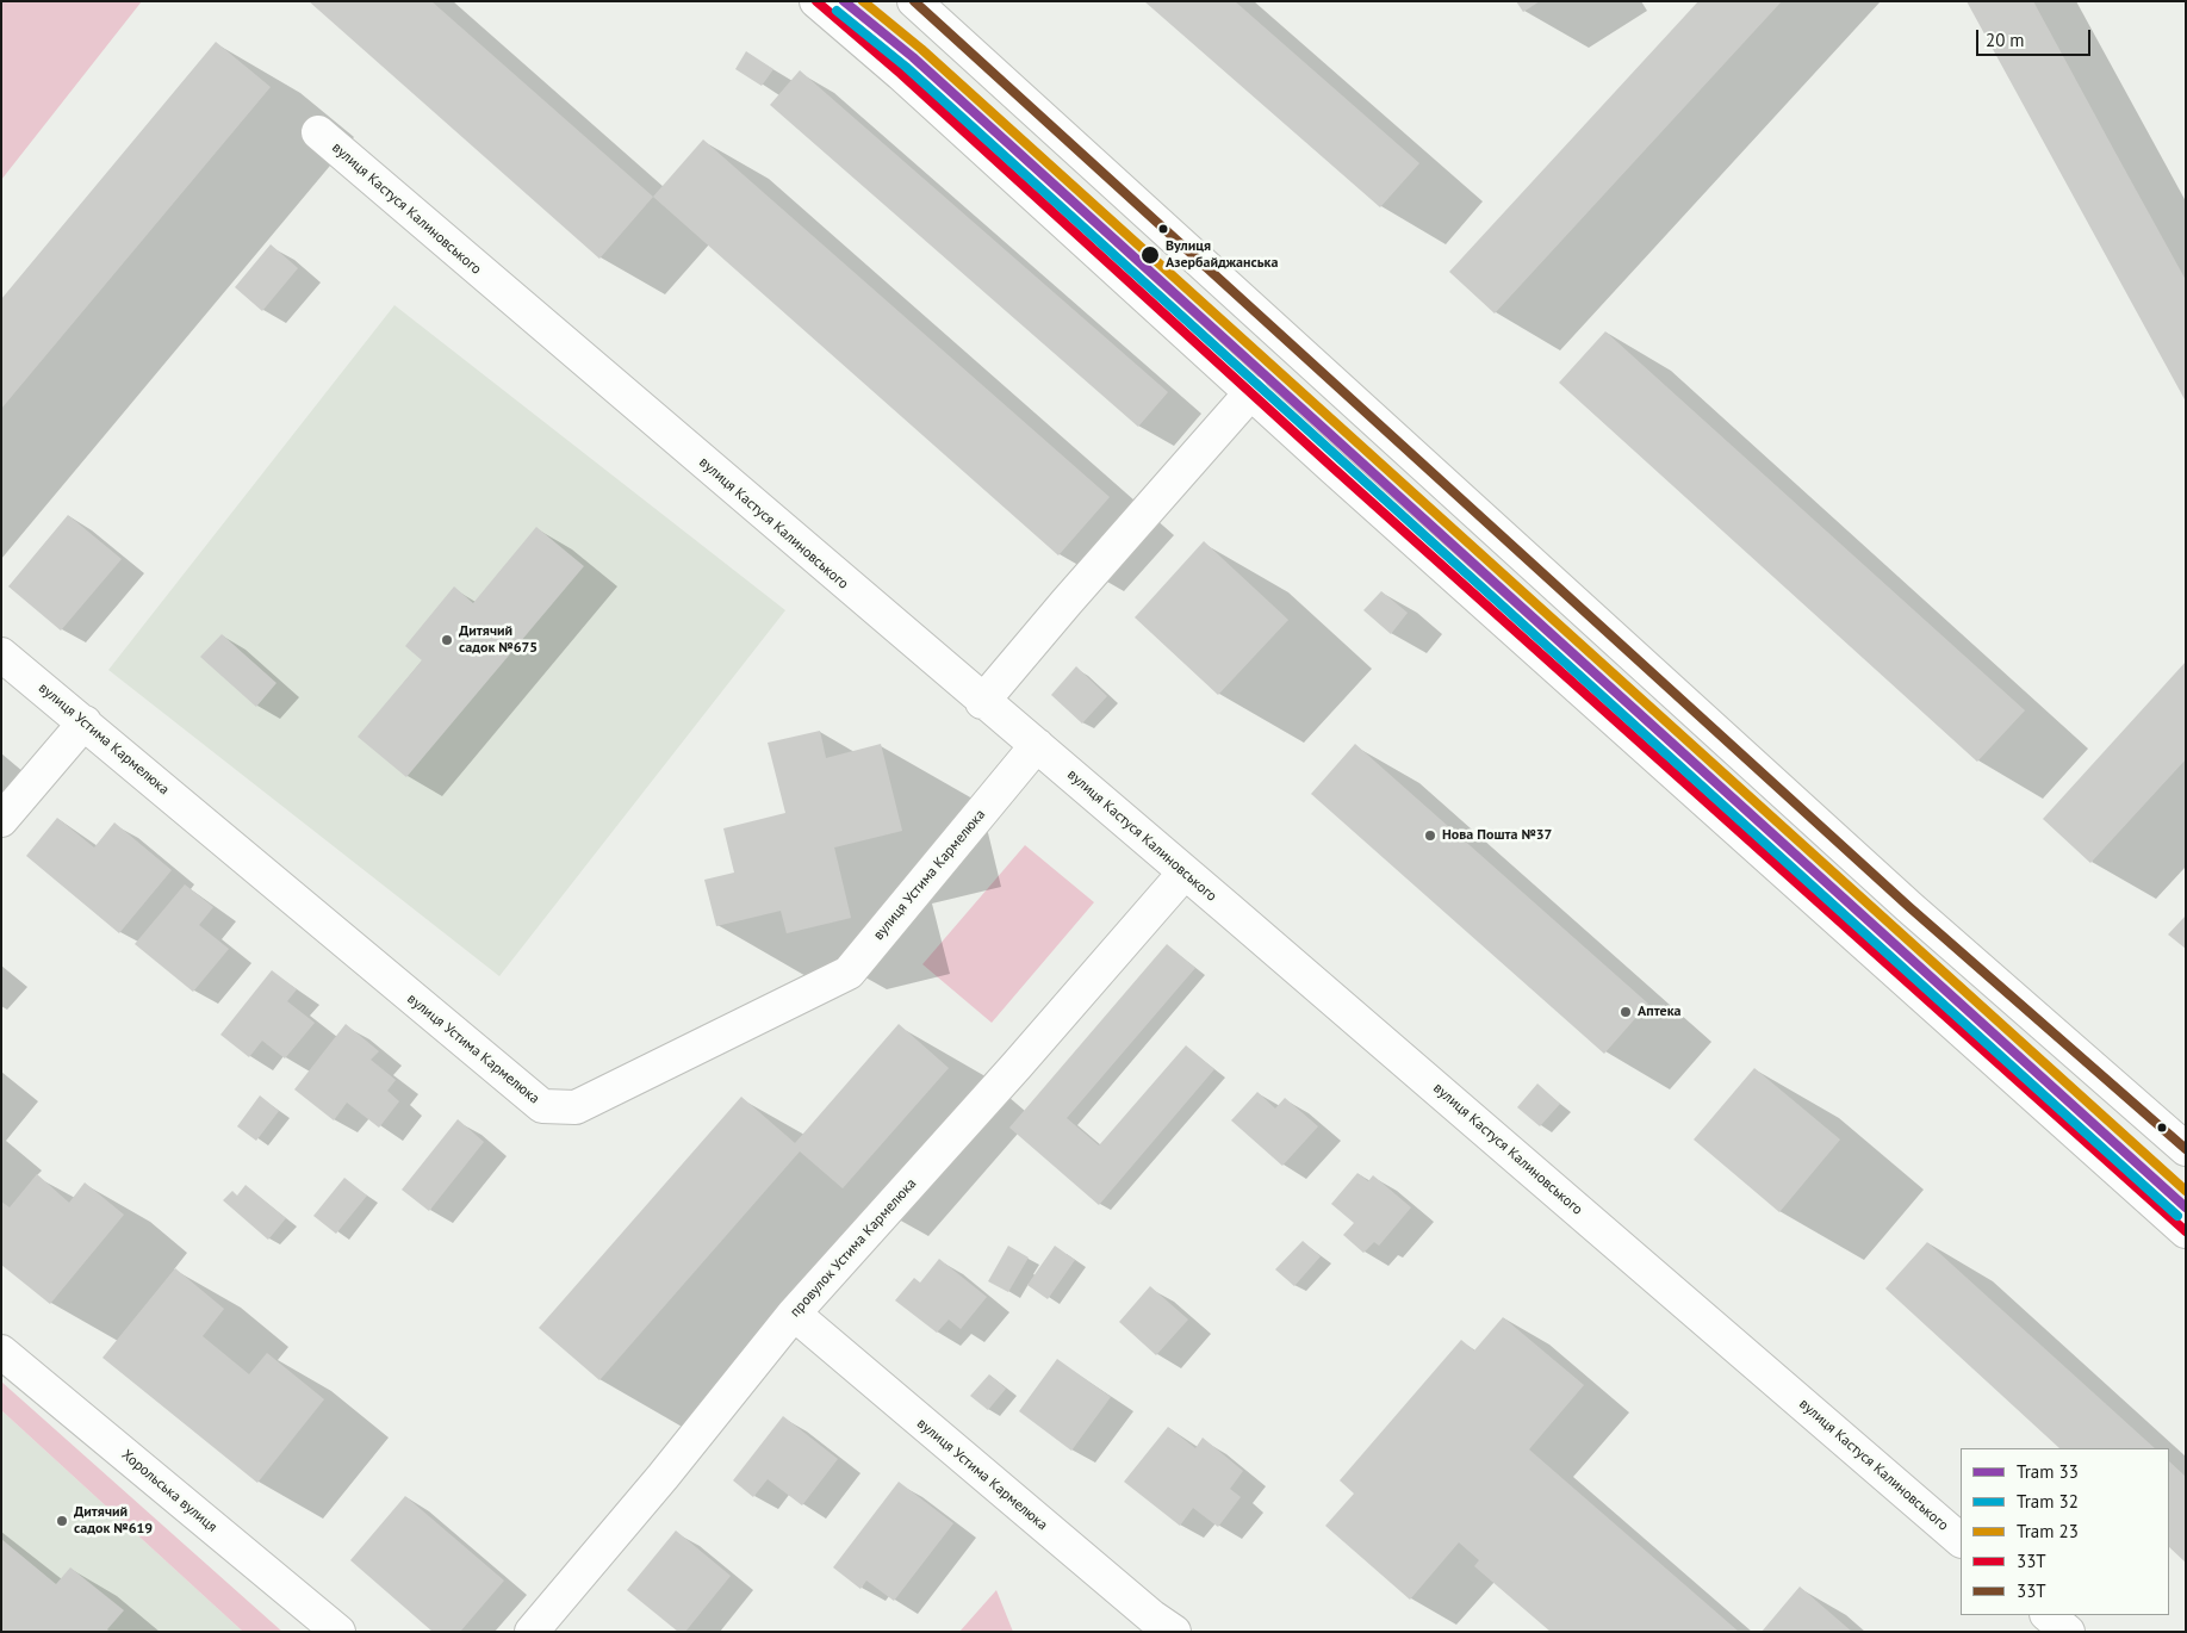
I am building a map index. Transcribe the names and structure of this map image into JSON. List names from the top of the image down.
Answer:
{
  "streets": {
    "street": [
      "вулиця Кастуся Калиновського",
      "вулиця Устима Кармелюка",
      "провулок Устима Кармелюка",
      "Хорольська вулиця"
    ]
  },
  "crossings": [
    ["вулиця Кастуся Калиновського", "вулиця Устима Кармелюка"],
    ["вулиця Кастуся Калиновського", "провулок Устима Кармелюка"],
    ["вулиця Устима Кармелюка", "провулок Устима Кармелюка"]
  ],
  "places": [
    "Вулиця Азербайджанська",
    "Дитячий садок №675",
    "Нова Пошта №37",
    "Аптека",
    "Дитячий садок №619"
  ],
  "lines": [
    "tram line 33",
    "tram line 23",
    "transit line 33T",
    "transit line 33Т",
    "tram line 32"
  ],
  "legend": [
    "Tram 33",
    "Tram 32",
    "Tram 23",
    "33T",
    "33Т"
  ],
  "scale_bar": "20 m"
}
